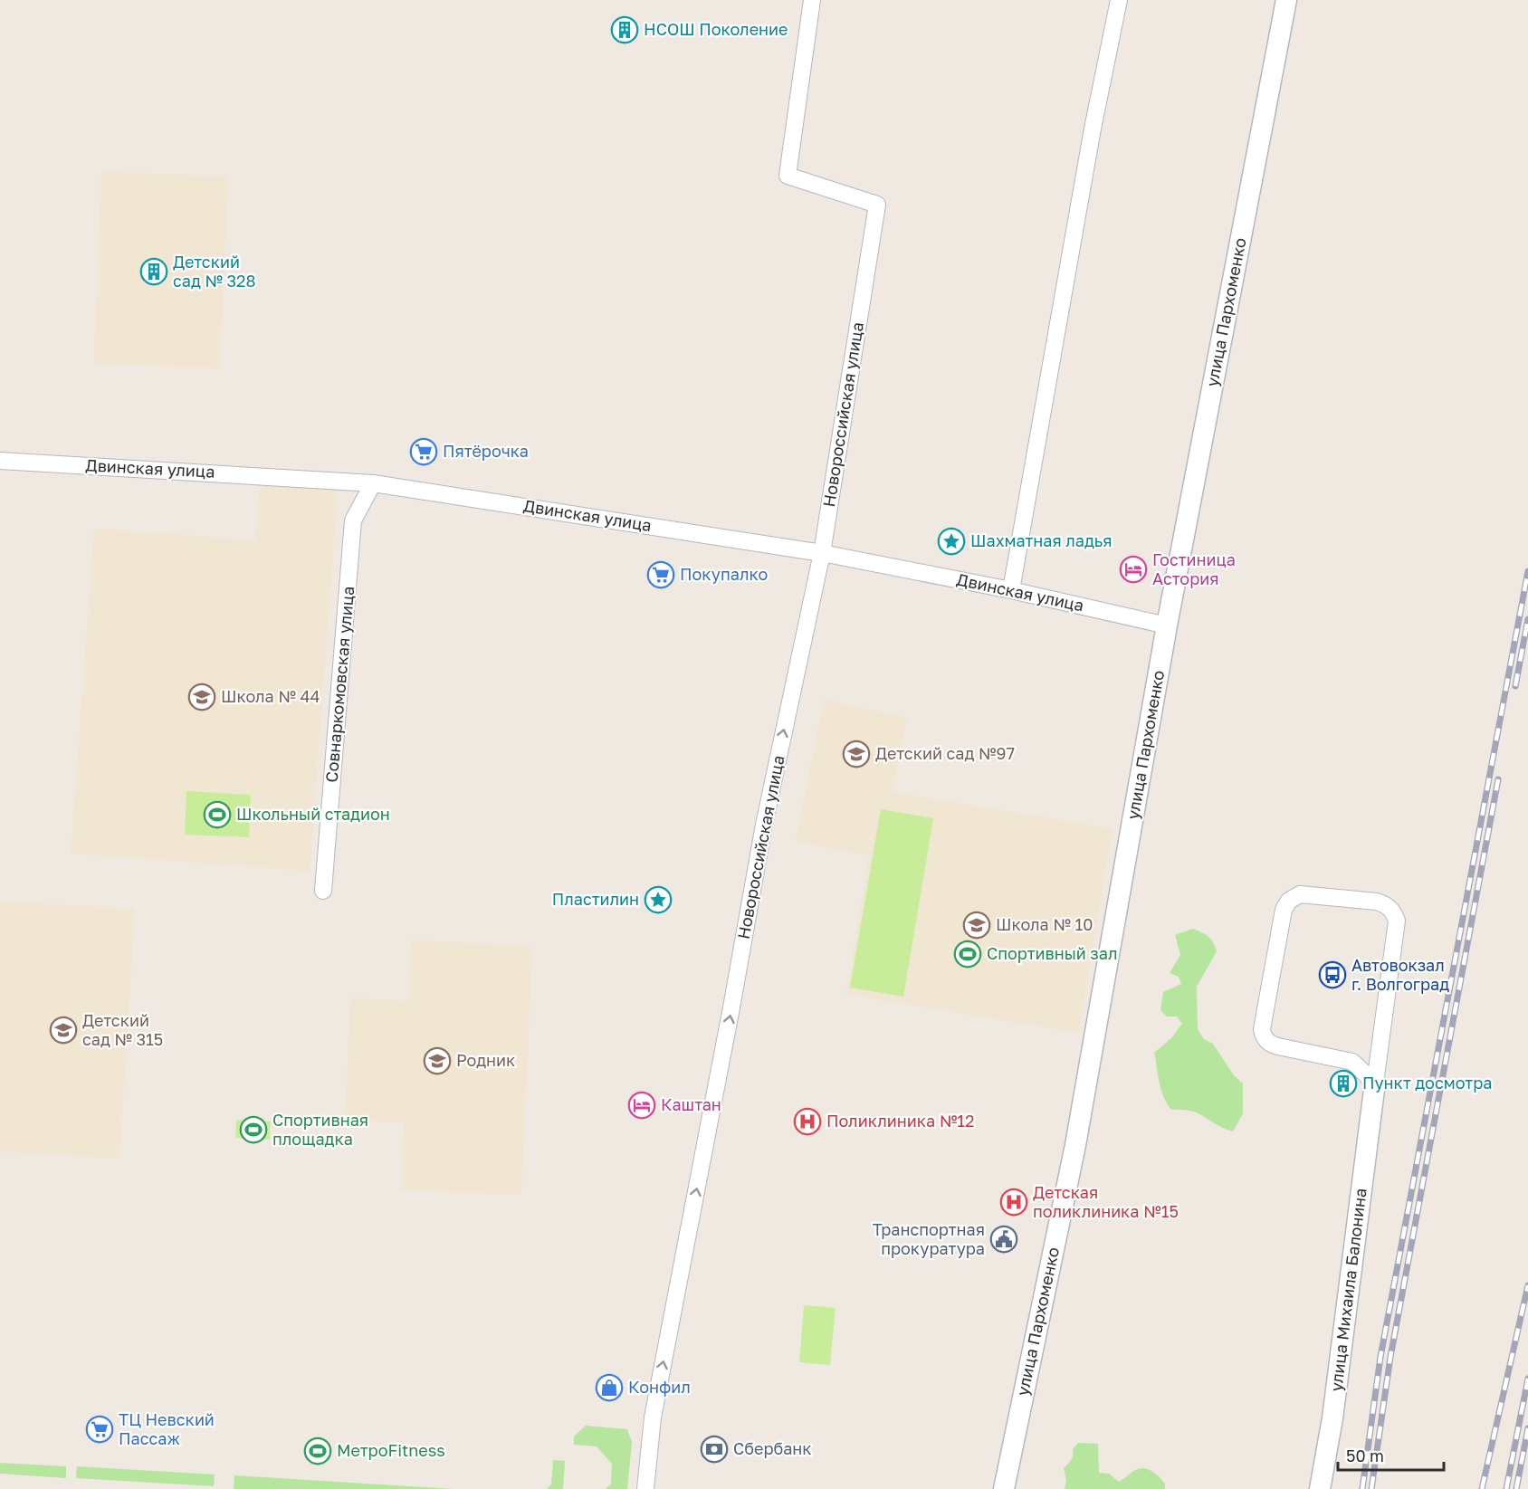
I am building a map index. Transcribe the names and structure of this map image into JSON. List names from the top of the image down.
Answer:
{
  "streets": {
    "street": [
      "улица Пархоменко",
      "Новороссийская улица",
      "Двинская улица",
      "Совнаркомовская улица",
      "улица Михаила Балонина"
    ]
  },
  "crossings": [
    ["улица Пархоменко", "Двинская улица"],
    ["Новороссийская улица", "Двинская улица"],
    ["Двинская улица", "Совнаркомовская улица"]
  ],
  "one_way": ["Новороссийская улица"],
  "places": {
    "building": ["НСОШ Поколение", "Детский сад № 328", "Пункт досмотра"],
    "supermarket": ["Пятёрочка", "Покупалко", "ТЦ Невский Пассаж"],
    "place": ["Шахматная ладья", "Пластилин"],
    "hotel": ["Гостиница Астория", "Каштан"],
    "school or university": [
      "Школа № 44",
      "Детский сад №97",
      "Школа № 10",
      "Детский сад № 315",
      "Родник"
    ],
    "sports": [
      "Школьный стадион",
      "Спортивный зал",
      "Спортивная площадка",
      "МетроFitness"
    ],
    "bus stop": ["Автовокзал г. Волгоград"],
    "hospital": ["Поликлиника №12", "Детская поликлиника №15"],
    "public building": ["Транспортная прокуратура"],
    "shop": ["Конфил"],
    "bank": ["Сбербанк"]
  },
  "scale_bar": "50 m"
}
